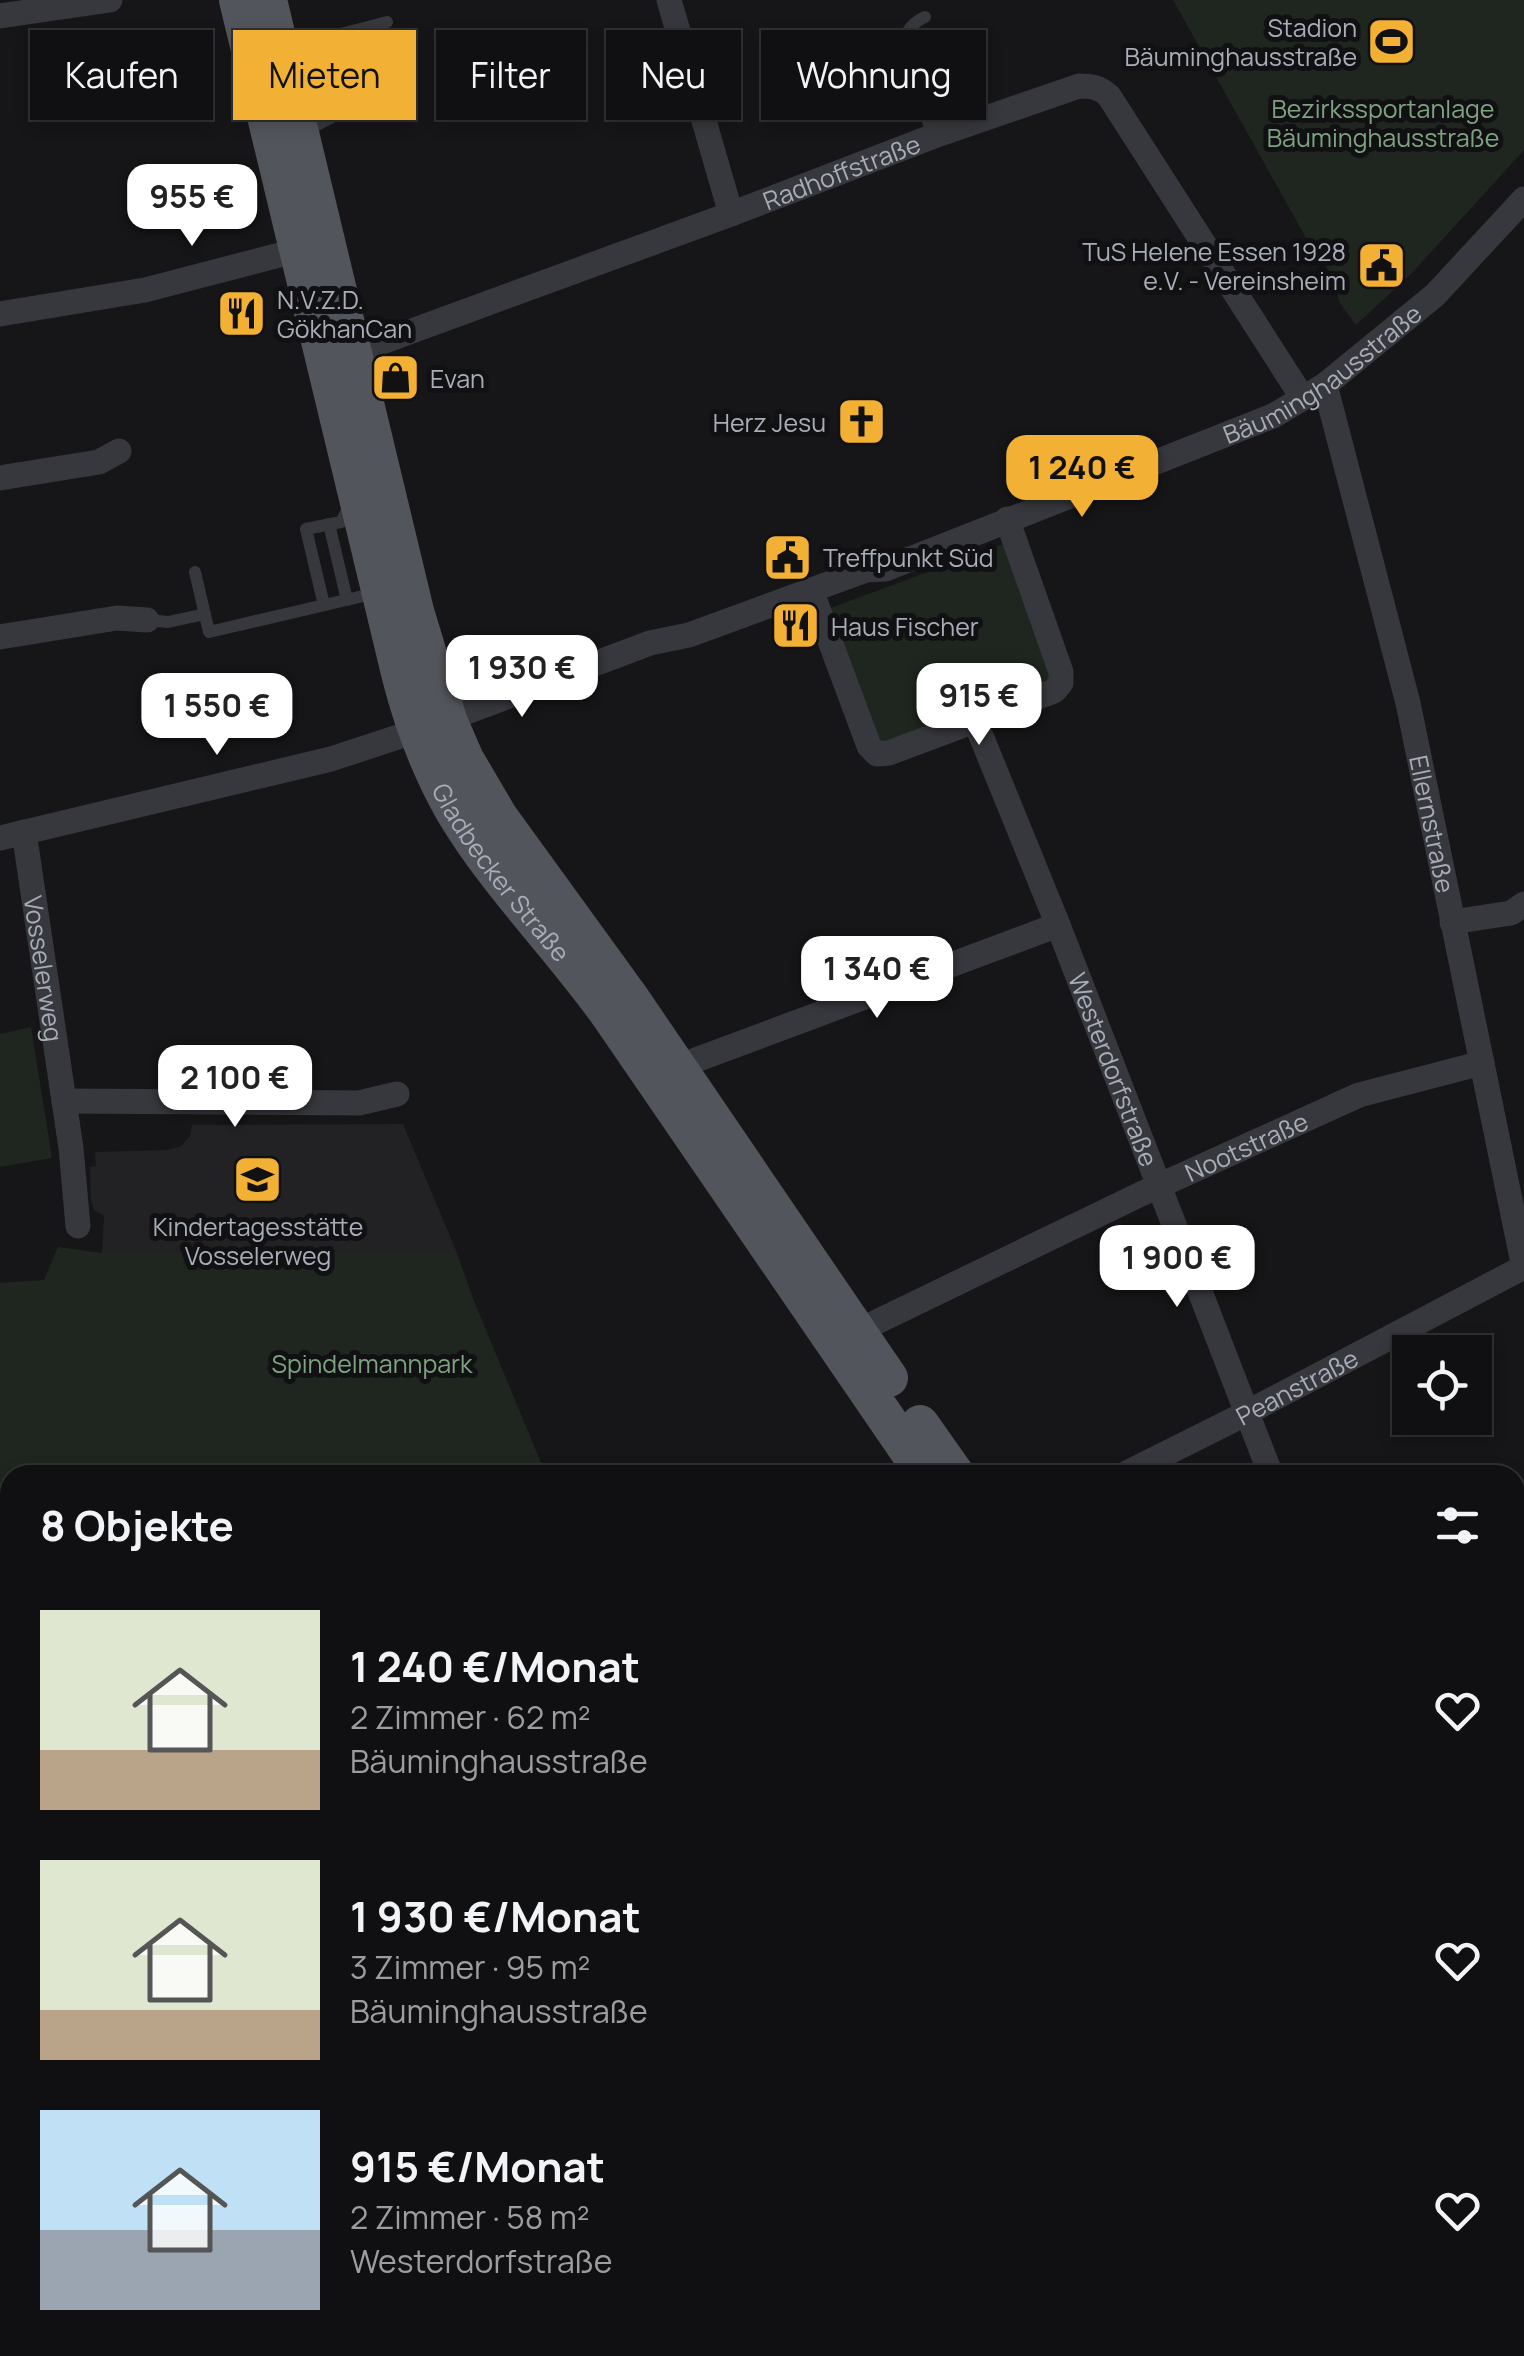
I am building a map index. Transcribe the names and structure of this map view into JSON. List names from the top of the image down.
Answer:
{
  "streets": {
    "main road": ["Gladbecker Straße"],
    "street": [
      "Radhoffstraße",
      "Bäuminghausstraße",
      "Ellernstraße",
      "Vosselerweg",
      "Westerdorfstraße",
      "Nootstraße",
      "Peanstraße"
    ]
  },
  "crossings": [
    ["Radhoffstraße", "Bäuminghausstraße"],
    ["Radhoffstraße", "Ellernstraße"],
    ["Radhoffstraße", "Gladbecker Straße"],
    ["Bäuminghausstraße", "Ellernstraße"],
    ["Bäuminghausstraße", "Gladbecker Straße"],
    ["Bäuminghausstraße", "Vosselerweg"],
    ["Ellernstraße", "Nootstraße"],
    ["Ellernstraße", "Peanstraße"],
    ["Gladbecker Straße", "Nootstraße"],
    ["Westerdorfstraße", "Nootstraße"],
    ["Westerdorfstraße", "Peanstraße"]
  ],
  "parks": ["Bezirkssportanlage Bäuminghausstraße", "Spindelmannpark"],
  "places": {
    "sports": ["Stadion Bäuminghausstraße"],
    "public building": ["TuS Helene Essen 1928 e.V. - Vereinsheim", "Treffpunkt Süd"],
    "restaurant": ["N.V.Z.D. GökhanCan", "Haus Fischer"],
    "shop": ["Evan"],
    "church": ["Herz Jesu"],
    "school or university": ["Kindertagesstätte Vosselerweg"]
  },
  "page": {
    "chip": [
      "Kaufen",
      "Mieten",
      "Filter",
      "Neu",
      "Wohnung"
    ],
    "price": [
      "955 €",
      "1 240 €",
      "1 930 €",
      "915 €",
      "1 550 €",
      "1 340 €",
      "2 100 €",
      "1 900 €"
    ],
    "heading": "8 Objekte",
    "list": [
      {
        "name": "1 240 €/Monat",
        "note": "2 Zimmer · 62 m² · Bäuminghausstraße"
      },
      {
        "name": "1 930 €/Monat",
        "note": "3 Zimmer · 95 m² · Bäuminghausstraße"
      },
      {
        "name": "915 €/Monat",
        "note": "2 Zimmer · 58 m² · Westerdorfstraße"
      }
    ]
  }
}
